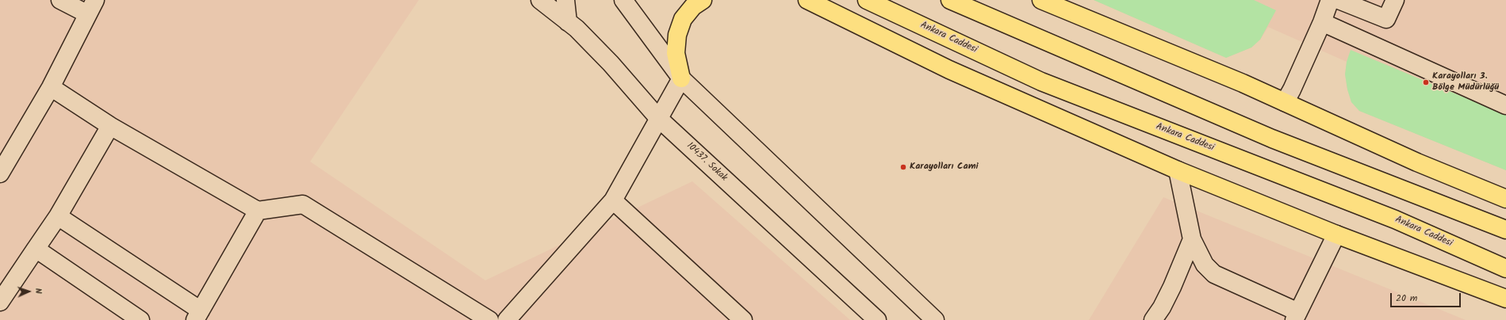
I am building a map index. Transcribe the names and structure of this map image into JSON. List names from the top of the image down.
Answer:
{
  "streets": {
    "main road": ["Ankara Caddesi"],
    "street": ["10437. Sokak"]
  },
  "places": ["Karayolları 3. Bölge Müdürlüğü", "Karayolları Cami"],
  "scale_bar": "20 m",
  "north": "right"
}
